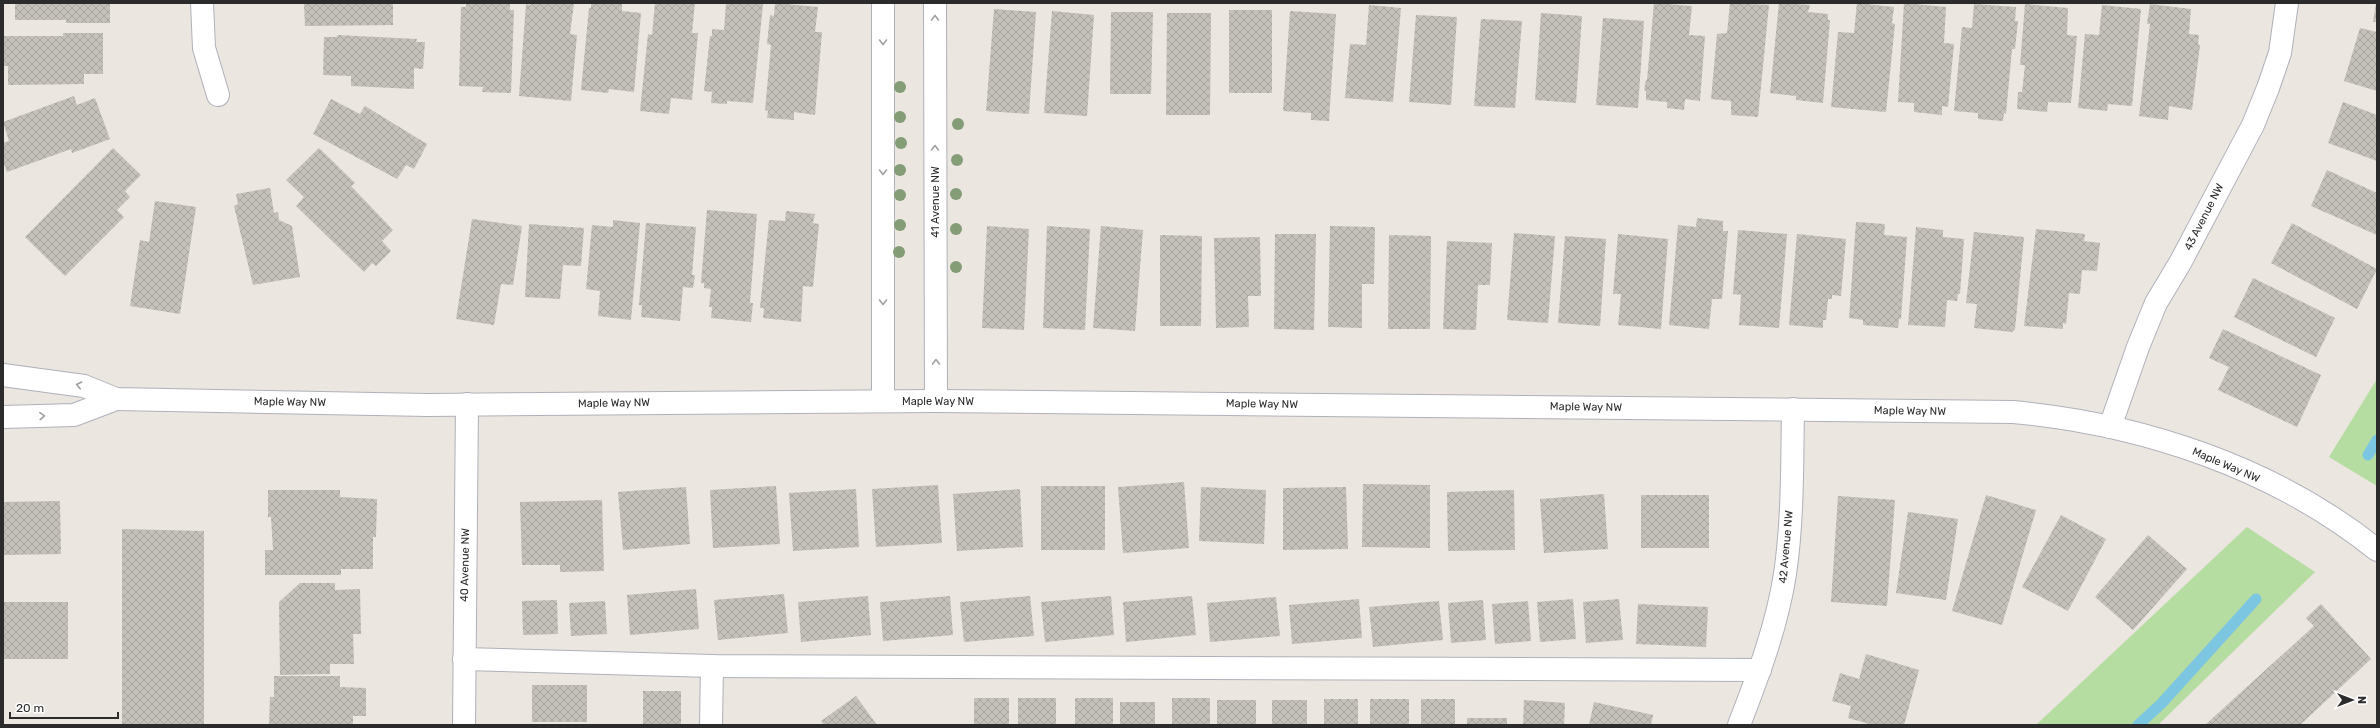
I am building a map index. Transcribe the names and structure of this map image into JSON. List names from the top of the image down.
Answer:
{
  "streets": {
    "street": [
      "41 Avenue NW",
      "43 Avenue NW",
      "Maple Way NW",
      "42 Avenue NW",
      "40 Avenue NW"
    ]
  },
  "crossings": [
    ["41 Avenue NW", "Maple Way NW"],
    ["43 Avenue NW", "Maple Way NW"],
    ["Maple Way NW", "42 Avenue NW"],
    ["Maple Way NW", "40 Avenue NW"]
  ],
  "scale_bar": "20 m",
  "north": "right"
}
